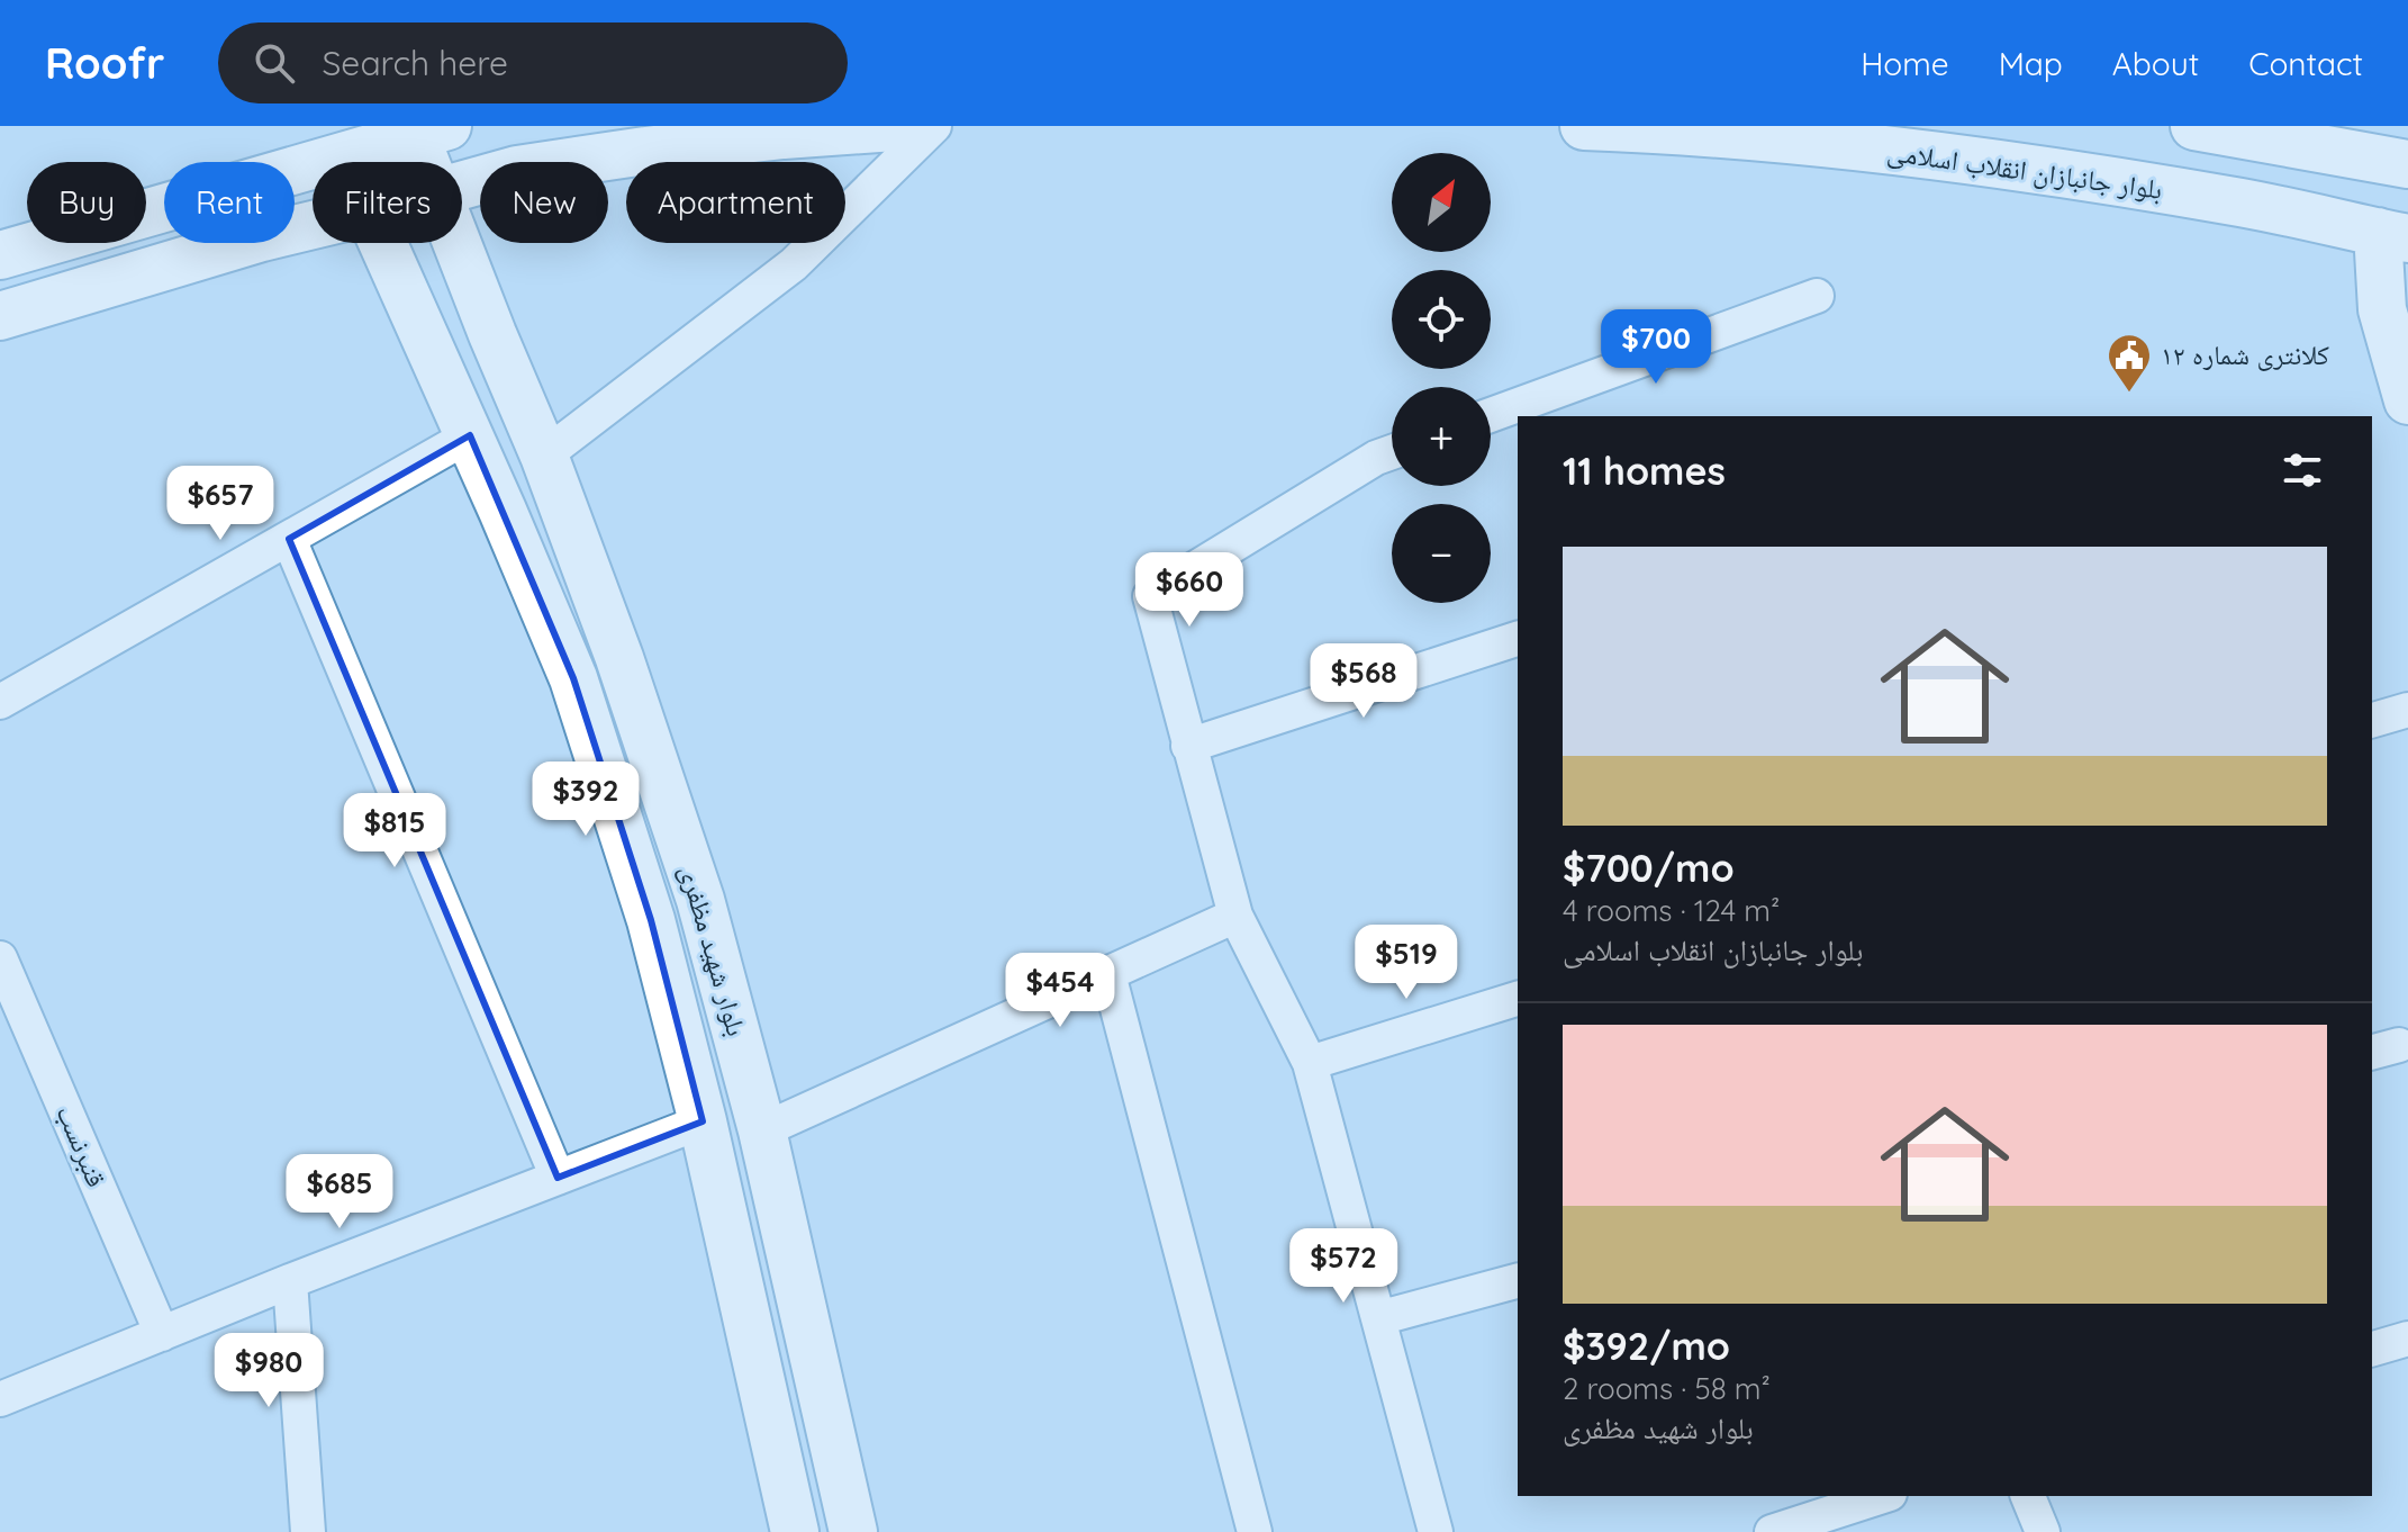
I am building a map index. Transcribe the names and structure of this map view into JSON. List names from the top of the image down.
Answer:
{
  "streets": {
    "main road": ["بلوار جانبازان انقلاب اسلامی", "بلوار شهید مظفری"],
    "street": ["قنبرنسب"]
  },
  "places": {
    "public building": ["کلانتری شماره ۱۲"]
  },
  "north": "top right",
  "page": {
    "header": "Roofr",
    "search": "Search here",
    "nav": [
      "Home",
      "Map",
      "About",
      "Contact"
    ],
    "map_buttons": ["+", "−"],
    "chip": [
      "Buy",
      "Rent",
      "Filters",
      "New",
      "Apartment"
    ],
    "price": [
      "$700",
      "$657",
      "$660",
      "$568",
      "$392",
      "$815",
      "$519",
      "$454",
      "$685",
      "$572",
      "$980"
    ],
    "heading": "11 homes",
    "list": [
      {
        "name": "$700/mo",
        "note": "4 rooms · 124 m² · بلوار جانبازان انقلاب اسلامی"
      },
      {
        "name": "$392/mo",
        "note": "2 rooms · 58 m² · بلوار شهید مظفری"
      }
    ]
  }
}
